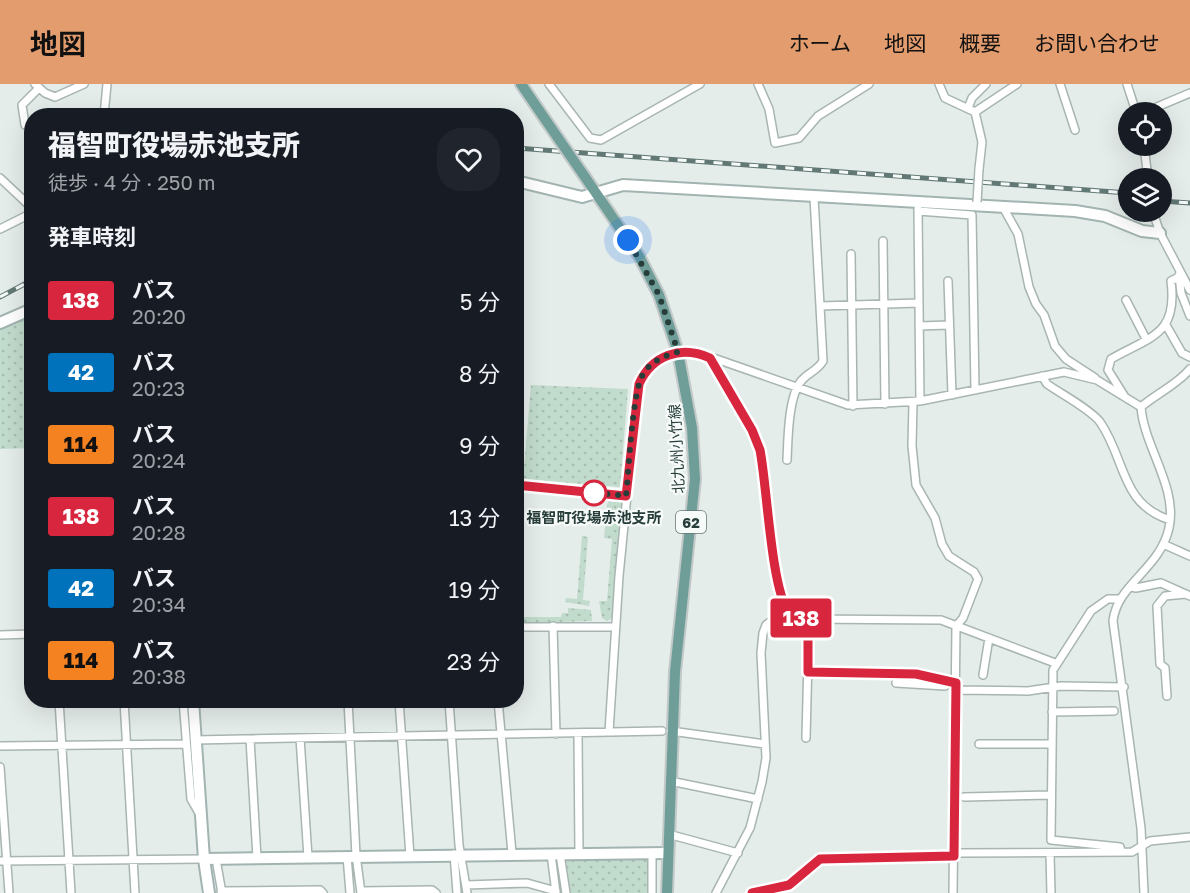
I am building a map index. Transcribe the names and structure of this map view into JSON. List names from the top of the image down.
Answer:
{
  "streets": {
    "main road": ["北九州小竹線", "62"]
  },
  "places": ["福智町役場赤池支所"],
  "lines": ["bus line 138"],
  "page": {
    "header": "地図",
    "nav": [
      "ホーム",
      "地図",
      "概要",
      "お問い合わせ"
    ],
    "on_map": "138",
    "heading": [
      ["福智町役場赤池支所", "徒歩 · 4 分 · 250 m"],
      "発車時刻"
    ],
    "list": [
      {
        "mark": "138",
        "name": "バス",
        "note": "20:20",
        "value": "5 分"
      },
      {
        "mark": "42",
        "name": "バス",
        "note": "20:23",
        "value": "8 分"
      },
      {
        "mark": "114",
        "name": "バス",
        "note": "20:24",
        "value": "9 分"
      },
      {
        "mark": "138",
        "name": "バス",
        "note": "20:28",
        "value": "13 分"
      },
      {
        "mark": "42",
        "name": "バス",
        "note": "20:34",
        "value": "19 分"
      },
      {
        "mark": "114",
        "name": "バス",
        "note": "20:38",
        "value": "23 分"
      }
    ]
  }
}
